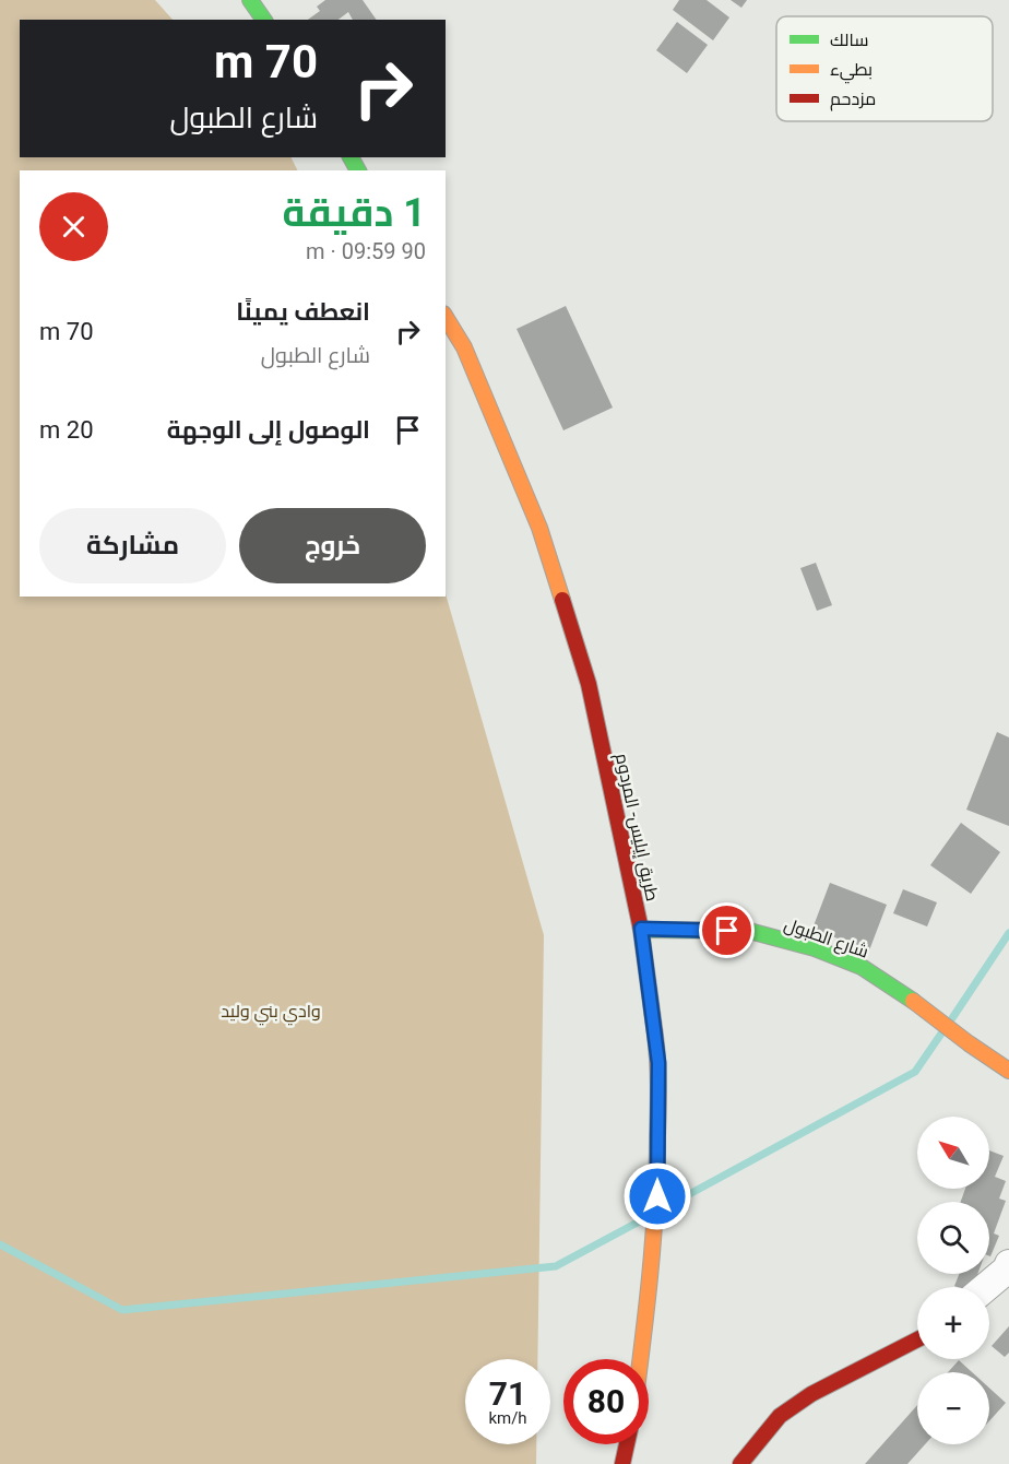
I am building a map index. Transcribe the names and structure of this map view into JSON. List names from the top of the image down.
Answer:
{
  "streets": {
    "main road": ["طريق إيليس- المردوم", "شارع الطبول"]
  },
  "crossings": [
    ["طريق إيليس- المردوم", "شارع الطبول"]
  ],
  "parks": ["وادي بني وليد"],
  "legend": ["سالك", "بطيء", "مزدحم"],
  "north": "top left",
  "page": {
    "turn": ["70 m", "شارع الطبول"],
    "heading": ["1 دقيقة", "90 m · 09:59"],
    "list": [
      {
        "name": "انعطف يمينًا",
        "note": "شارع الطبول",
        "value": "70 m"
      },
      {
        "name": "الوصول إلى الوجهة",
        "value": "20 m"
      }
    ],
    "buttons": ["خروج", "مشاركة"],
    "map_buttons": ["+", "−"],
    "speed": "71 km/h",
    "limit": "80"
  }
}
